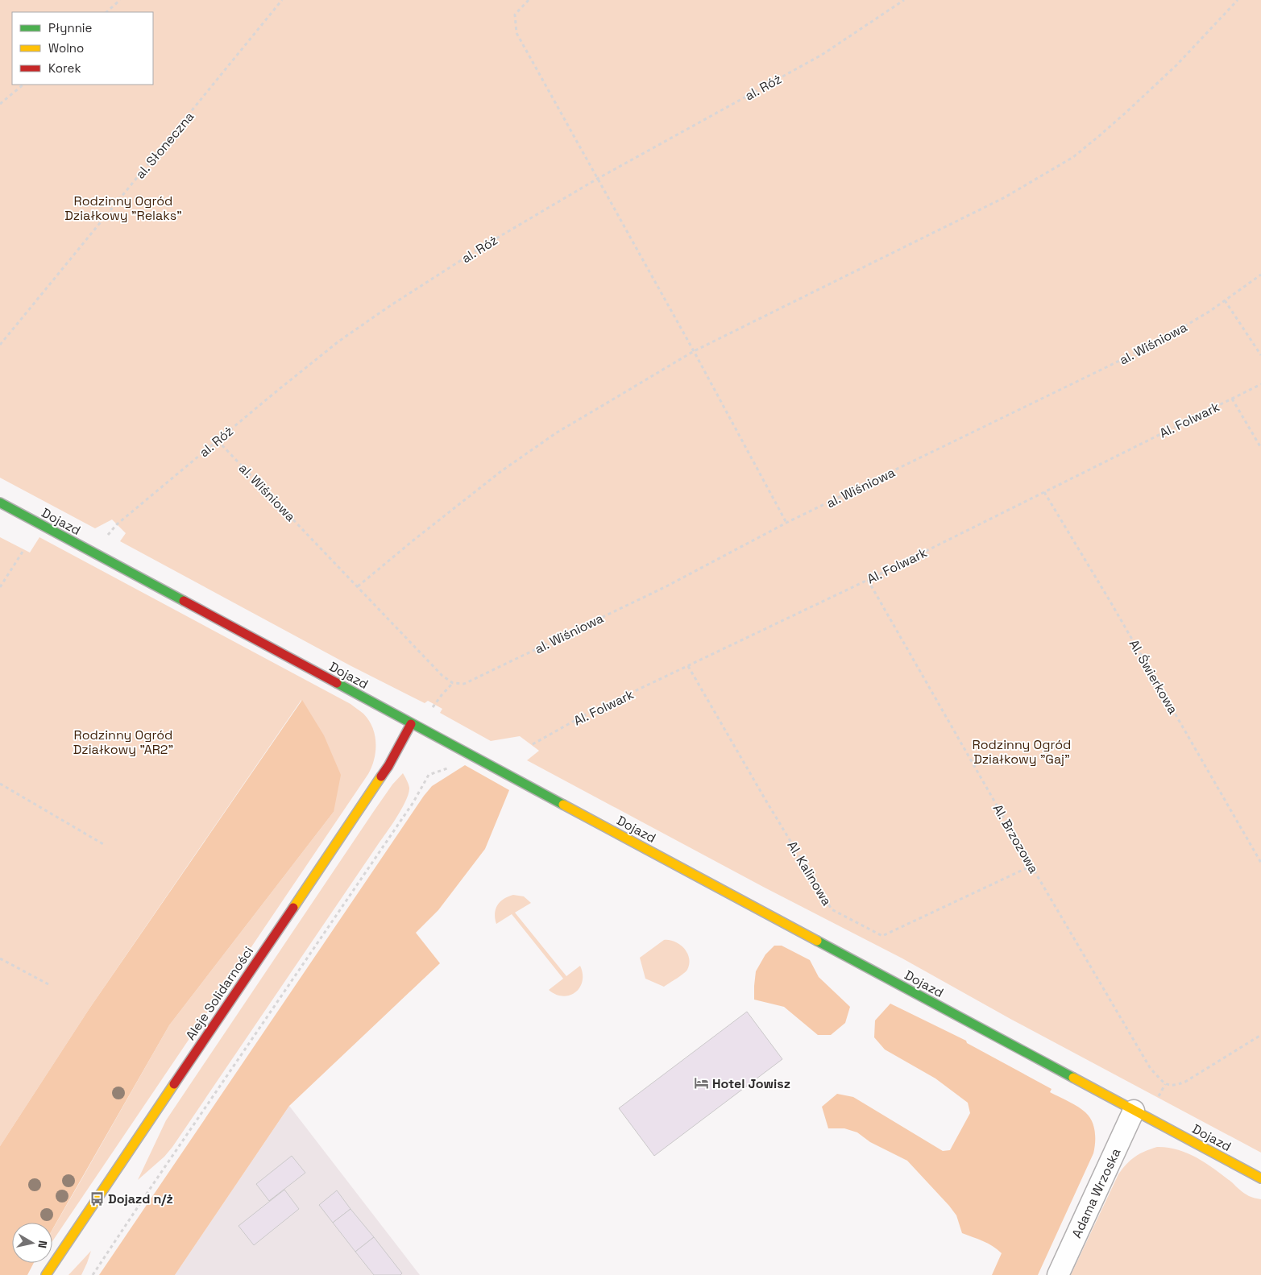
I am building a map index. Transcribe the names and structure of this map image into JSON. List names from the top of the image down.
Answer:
{
  "streets": {
    "street": ["Dojazd", "Aleje Solidarności", "Adama Wrzoska"],
    "path": [
      "al. Róż",
      "al. Słoneczna",
      "al. Wiśniowa",
      "Al. Folwark",
      "Al. Świerkowa",
      "Al. Brzozowa",
      "Al. Kalinowa"
    ]
  },
  "crossings": [
    ["al. Róż", "al. Wiśniowa"],
    ["al. Róż", "Dojazd"],
    ["Al. Folwark", "Al. Świerkowa"],
    ["Al. Folwark", "Al. Brzozowa"],
    ["Al. Folwark", "Al. Kalinowa"],
    ["Dojazd", "Aleje Solidarności"],
    ["Dojazd", "Adama Wrzoska"],
    ["Al. Brzozowa", "Al. Kalinowa"]
  ],
  "parks": ["Rodzinny Ogród Działkowy \"Relaks\"", "Rodzinny Ogród Działkowy \"AR2\"", "Rodzinny Ogród Działkowy \"Gaj\""],
  "places": {
    "hotel": ["Hotel Jowisz"],
    "bus stop": ["Dojazd n/ż"]
  },
  "legend": ["Płynnie", "Wolno", "Korek"],
  "north": "right"
}
